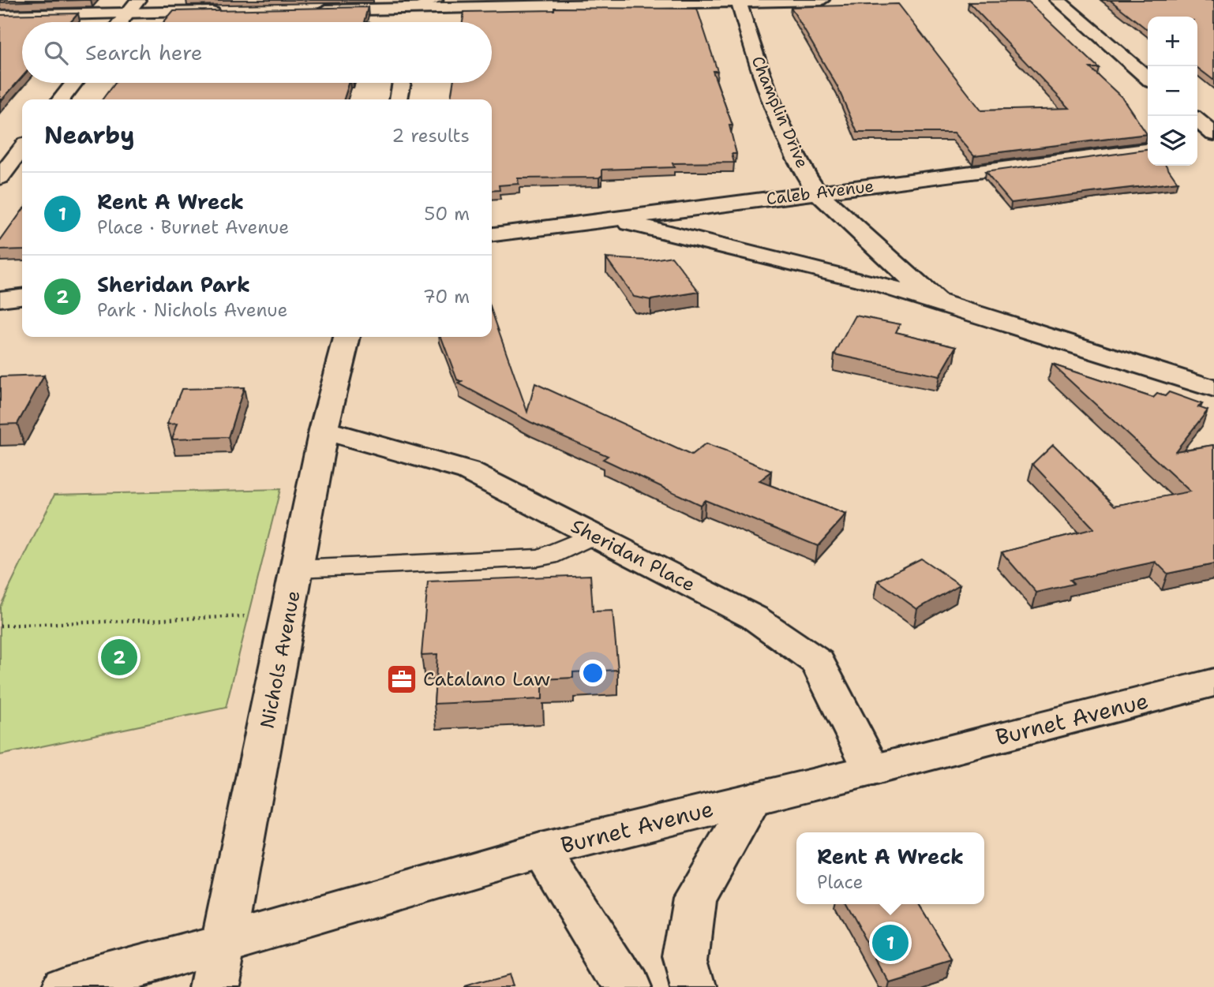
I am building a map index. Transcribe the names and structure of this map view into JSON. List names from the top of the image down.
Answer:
{
  "streets": {
    "main road": [
      "Champlin Drive",
      "Caleb Avenue",
      "Sheridan Place",
      "Nichols Avenue",
      "Burnet Avenue"
    ]
  },
  "crossings": [
    ["Champlin Drive", "Caleb Avenue"],
    ["Sheridan Place", "Nichols Avenue"],
    ["Sheridan Place", "Burnet Avenue"],
    ["Nichols Avenue", "Burnet Avenue"]
  ],
  "places": {
    "office": ["Catalano Law"]
  },
  "page": {
    "map_buttons": ["+", "−"],
    "search": "Search here",
    "heading": ["Nearby", "2 results"],
    "list": [
      {
        "mark": "1",
        "name": "Rent A Wreck",
        "note": "Place · Burnet Avenue",
        "value": "50 m"
      },
      {
        "mark": "2",
        "name": "Sheridan Park",
        "note": "Park · Nichols Avenue",
        "value": "70 m"
      }
    ],
    "pins": ["2", "1"],
    "popup": ["Rent A Wreck", "Place"]
  }
}
